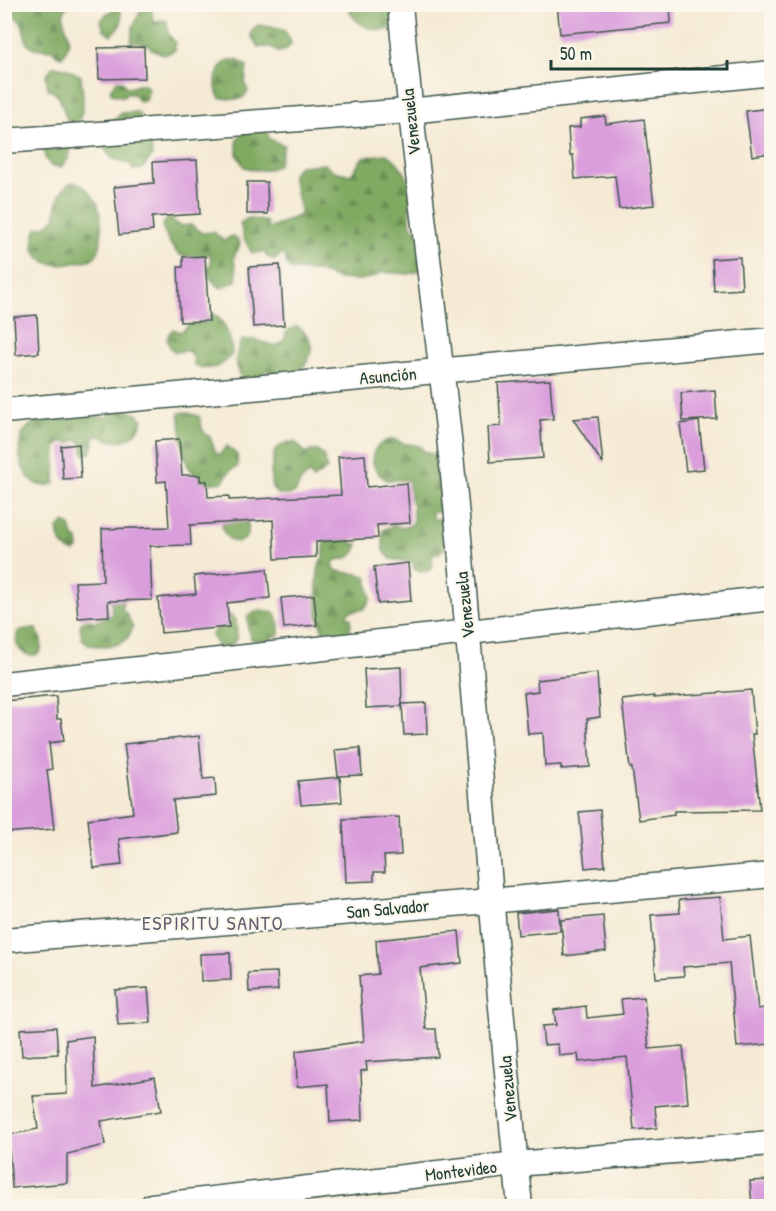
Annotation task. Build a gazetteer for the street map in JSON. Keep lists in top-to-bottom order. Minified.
{"streets":{"street":["Venezuela","Asunción","San Salvador","Montevideo"]},"crossings":[["Venezuela","Asunción"],["Venezuela","San Salvador"],["Venezuela","Montevideo"]],"districts":["ESPIRITU SANTO"],"scale_bar":"50 m"}
